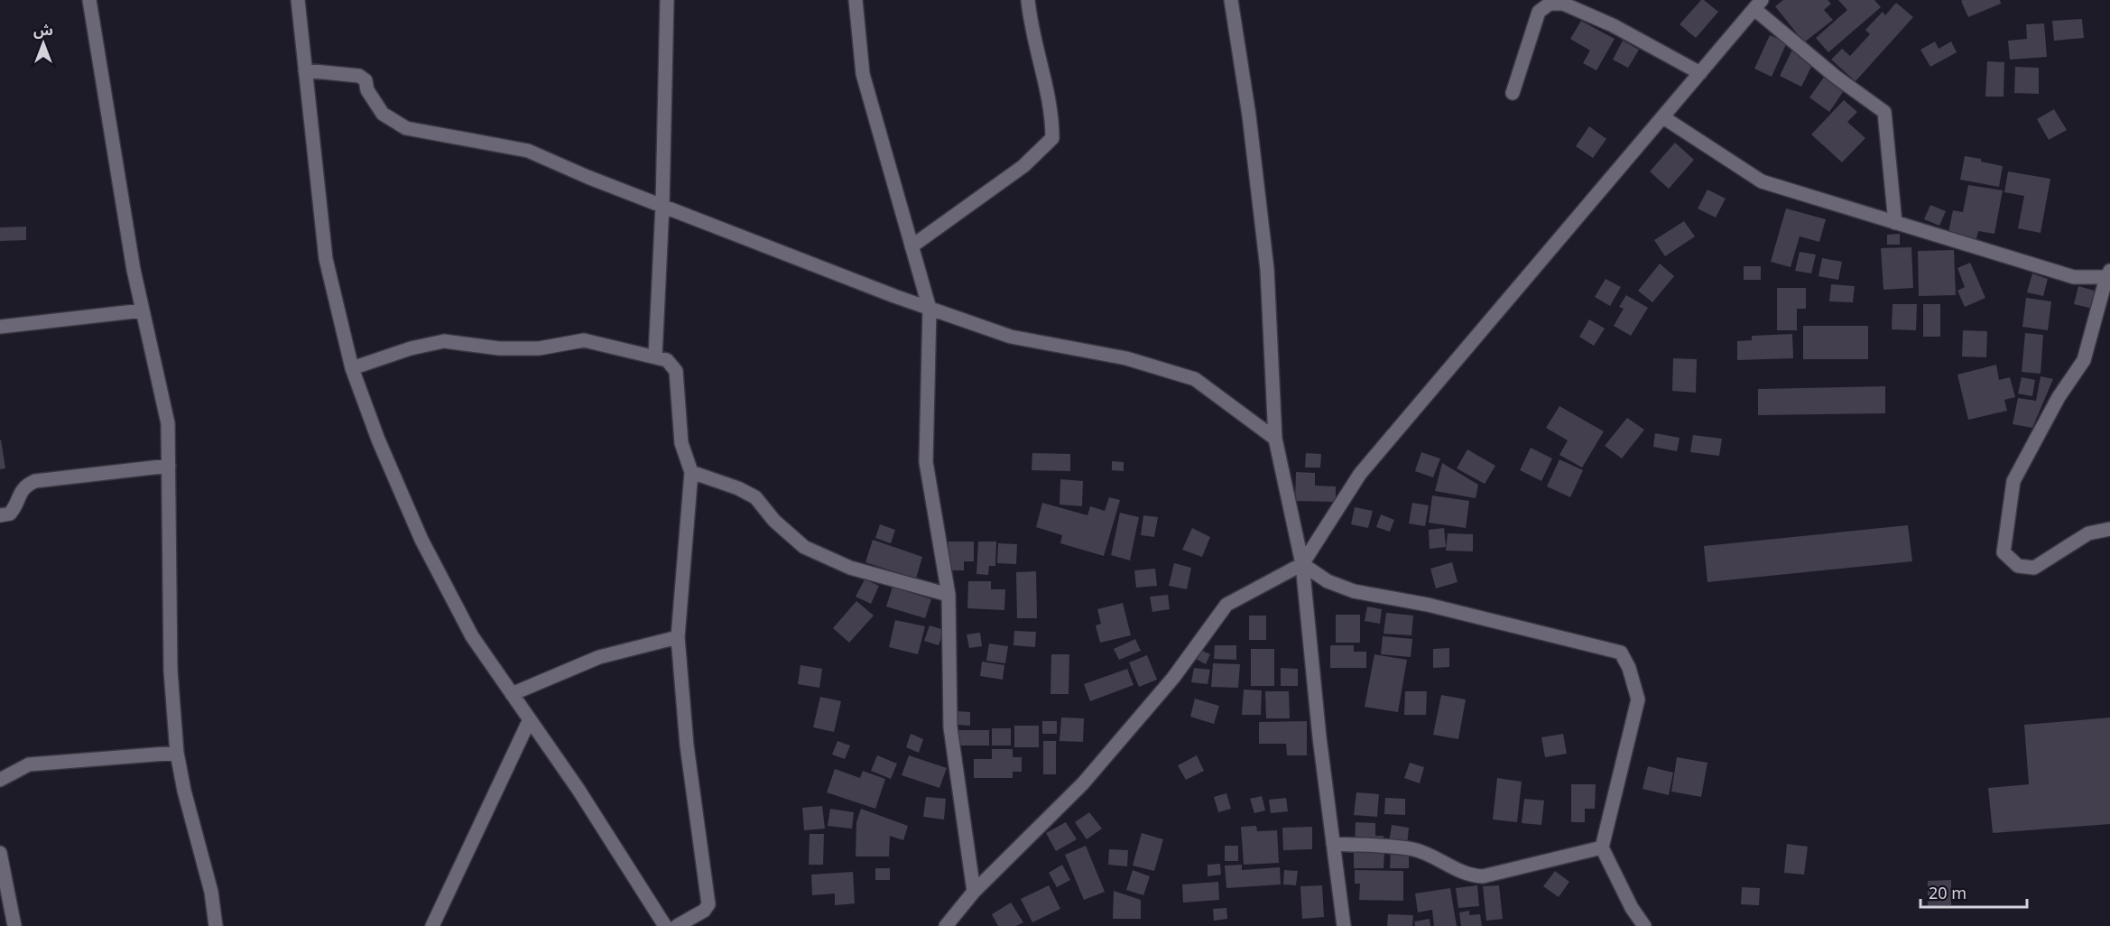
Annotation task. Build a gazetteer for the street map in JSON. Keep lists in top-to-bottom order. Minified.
{"scale_bar":"20 m","north":"top"}
